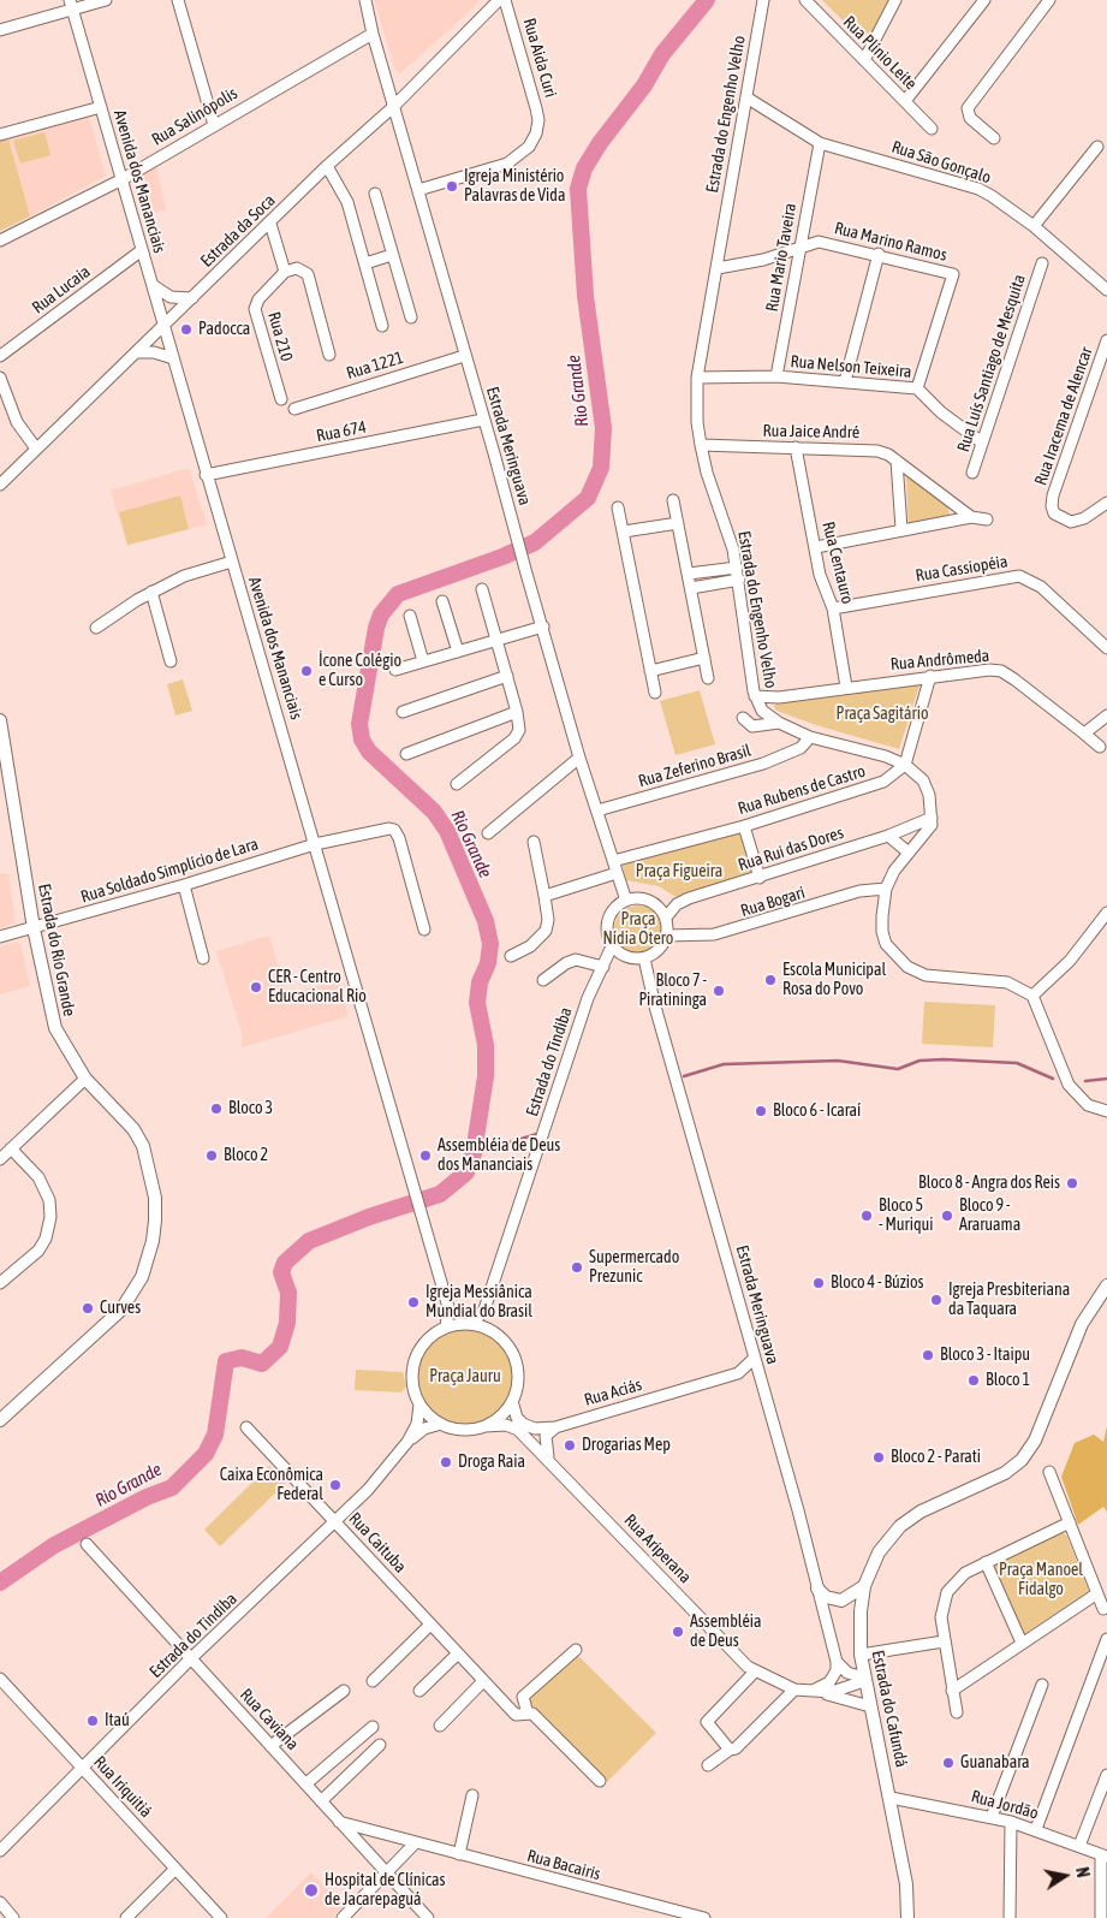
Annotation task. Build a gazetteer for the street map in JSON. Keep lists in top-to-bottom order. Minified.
{"streets":{"main road":["Estrada do Rio Grande","Estrada do Cafundá"],"street":["Rua Plínio Leite","Rua Aida Curi","Estrada do Engenho Velho","Rua Salinópolis","Rua São Gonçalo","Avenida dos Mananciais","Estrada da Soca","Rua Marino Ramos","Rua Mario Taveira","Rua Lucaia","Rua 210","Rua Luís Santiago de Mesquita","Rua 1221","Rua Nelson Teixeira","Rua Iracema de Alencar","Rua 674","Rua Jaice André","Estrada Meringuava","Rua Centauro","Rua Cassiopéia","Rua Andrômeda","Rua Zeferino Brasil","Rua Rubens de Castro","Rua Rui das Dores","Rua Soldado Simplício de Lara","Rua Bogari","Estrada do Tindiba","Rua Aciás","Rua Caituba","Rua Ariperana","Rua Caviana","Rua Iriquitiá","Rua Jordão","Rua Bacairis"]},"crossings":[["Rua Aida Curi","Estrada Meringuava"],["Estrada do Engenho Velho","Rua São Gonçalo"],["Estrada do Engenho Velho","Rua Marino Ramos"],["Estrada do Engenho Velho","Rua Nelson Teixeira"],["Estrada do Engenho Velho","Rua Jaice André"],["Estrada do Engenho Velho","Rua Andrômeda"],["Estrada do Engenho Velho","Rua Zeferino Brasil"],["Estrada do Engenho Velho","Rua Rubens de Castro"],["Estrada do Engenho Velho","Rua Rui das Dores"],["Rua Salinópolis","Avenida dos Mananciais"],["Rua Salinópolis","Estrada Meringuava"],["Rua São Gonçalo","Rua Mario Taveira"],["Avenida dos Mananciais","Estrada da Soca"],["Avenida dos Mananciais","Rua Lucaia"],["Avenida dos Mananciais","Rua 674"],["Avenida dos Mananciais","Rua Soldado Simplício de Lara"],["Avenida dos Mananciais","Estrada do Tindiba"],["Avenida dos Mananciais","Rua Aciás"],["Avenida dos Mananciais","Rua Ariperana"],["Estrada da Soca","Estrada Meringuava"],["Rua Marino Ramos","Rua Mario Taveira"],["Rua Marino Ramos","Rua Nelson Teixeira"],["Rua Mario Taveira","Rua Nelson Teixeira"],["Rua Luís Santiago de Mesquita","Rua Nelson Teixeira"],["Rua 1221","Estrada Meringuava"],["Rua 674","Estrada Meringuava"],["Rua Jaice André","Rua Centauro"],["Estrada Meringuava","Rua Zeferino Brasil"],["Estrada Meringuava","Rua Rubens de Castro"],["Estrada Meringuava","Rua Rui das Dores"],["Estrada Meringuava","Rua Bogari"],["Estrada Meringuava","Estrada do Tindiba"],["Estrada Meringuava","Rua Aciás"],["Rua Centauro","Rua Cassiopéia"],["Rua Centauro","Rua Andrômeda"],["Rua Rui das Dores","Rua Bogari"],["Rua Rui das Dores","Estrada do Tindiba"],["Rua Soldado Simplício de Lara","Estrada do Rio Grande"],["Rua Bogari","Estrada do Tindiba"],["Estrada do Tindiba","Rua Aciás"],["Estrada do Tindiba","Rua Caituba"],["Estrada do Tindiba","Rua Ariperana"],["Estrada do Tindiba","Rua Caviana"],["Estrada do Tindiba","Rua Iriquitiá"],["Rua Aciás","Rua Ariperana"],["Rua Ariperana","Estrada do Cafundá"],["Estrada do Cafundá","Rua Jordão"],["Rua Caviana","Rua Bacairis"]],"water":["Rio Grande"],"parks":["Praça Sagitário","Praça Figueira","Praça Nídia Otero","Praça Jauru","Praça Manoel Fidalgo"],"places":["Igreja Ministério Palavras de Vida","Padocca","Ícone Colégio e Curso","Escola Municipal Rosa do Povo","CER - Centro Educacional Rio","Bloco 7 - Piratininga","Bloco 3","Bloco 6 - Icaraí","Bloco 2","Assembléia de Deus dos Mananciais","Bloco 8 - Angra dos Reis","Bloco 5 - Muriqui","Bloco 9 - Araruama","Supermercado Prezunic","Bloco 4 - Búzios","Igreja Presbiteriana da Taquara","Igreja Messiânica Mundial do Brasil","Curves","Bloco 3 - Itaipu","Bloco 1","Drogarias Mep","Bloco 2 - Parati","Droga Raia","Caixa Econômica Federal","Assembléia de Deus","Itaú","Guanabara","Hospital de Clínicas de Jacarepaguá"],"north":"right"}
